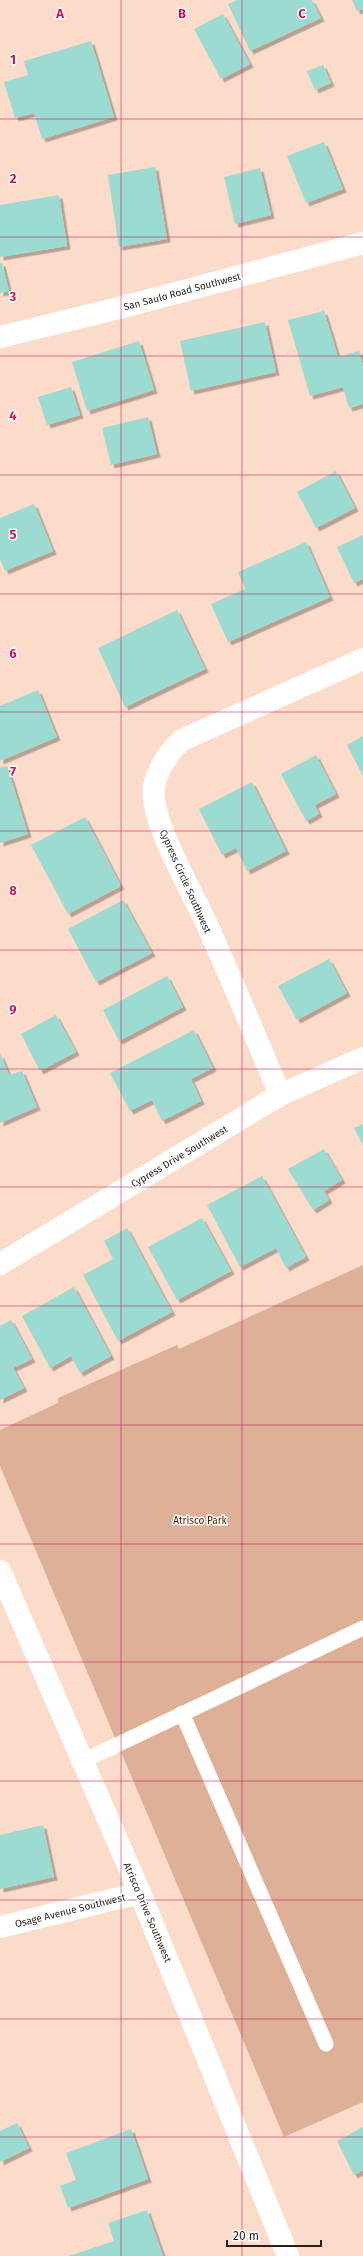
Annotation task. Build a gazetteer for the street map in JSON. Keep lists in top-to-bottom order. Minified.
{"streets":{"street":["San Saulo Road Southwest","Cypress Circle Southwest","Cypress Drive Southwest","Osage Avenue Southwest","Atrisco Drive Southwest"]},"crossings":[["Cypress Circle Southwest","Cypress Drive Southwest"],["Osage Avenue Southwest","Atrisco Drive Southwest"]],"parks":["Atrisco Park"],"scale_bar":"20 m","grid":{"columns":["A","B","C"],"rows":["1","2","3","4","5","6","7","8","9"]}}
